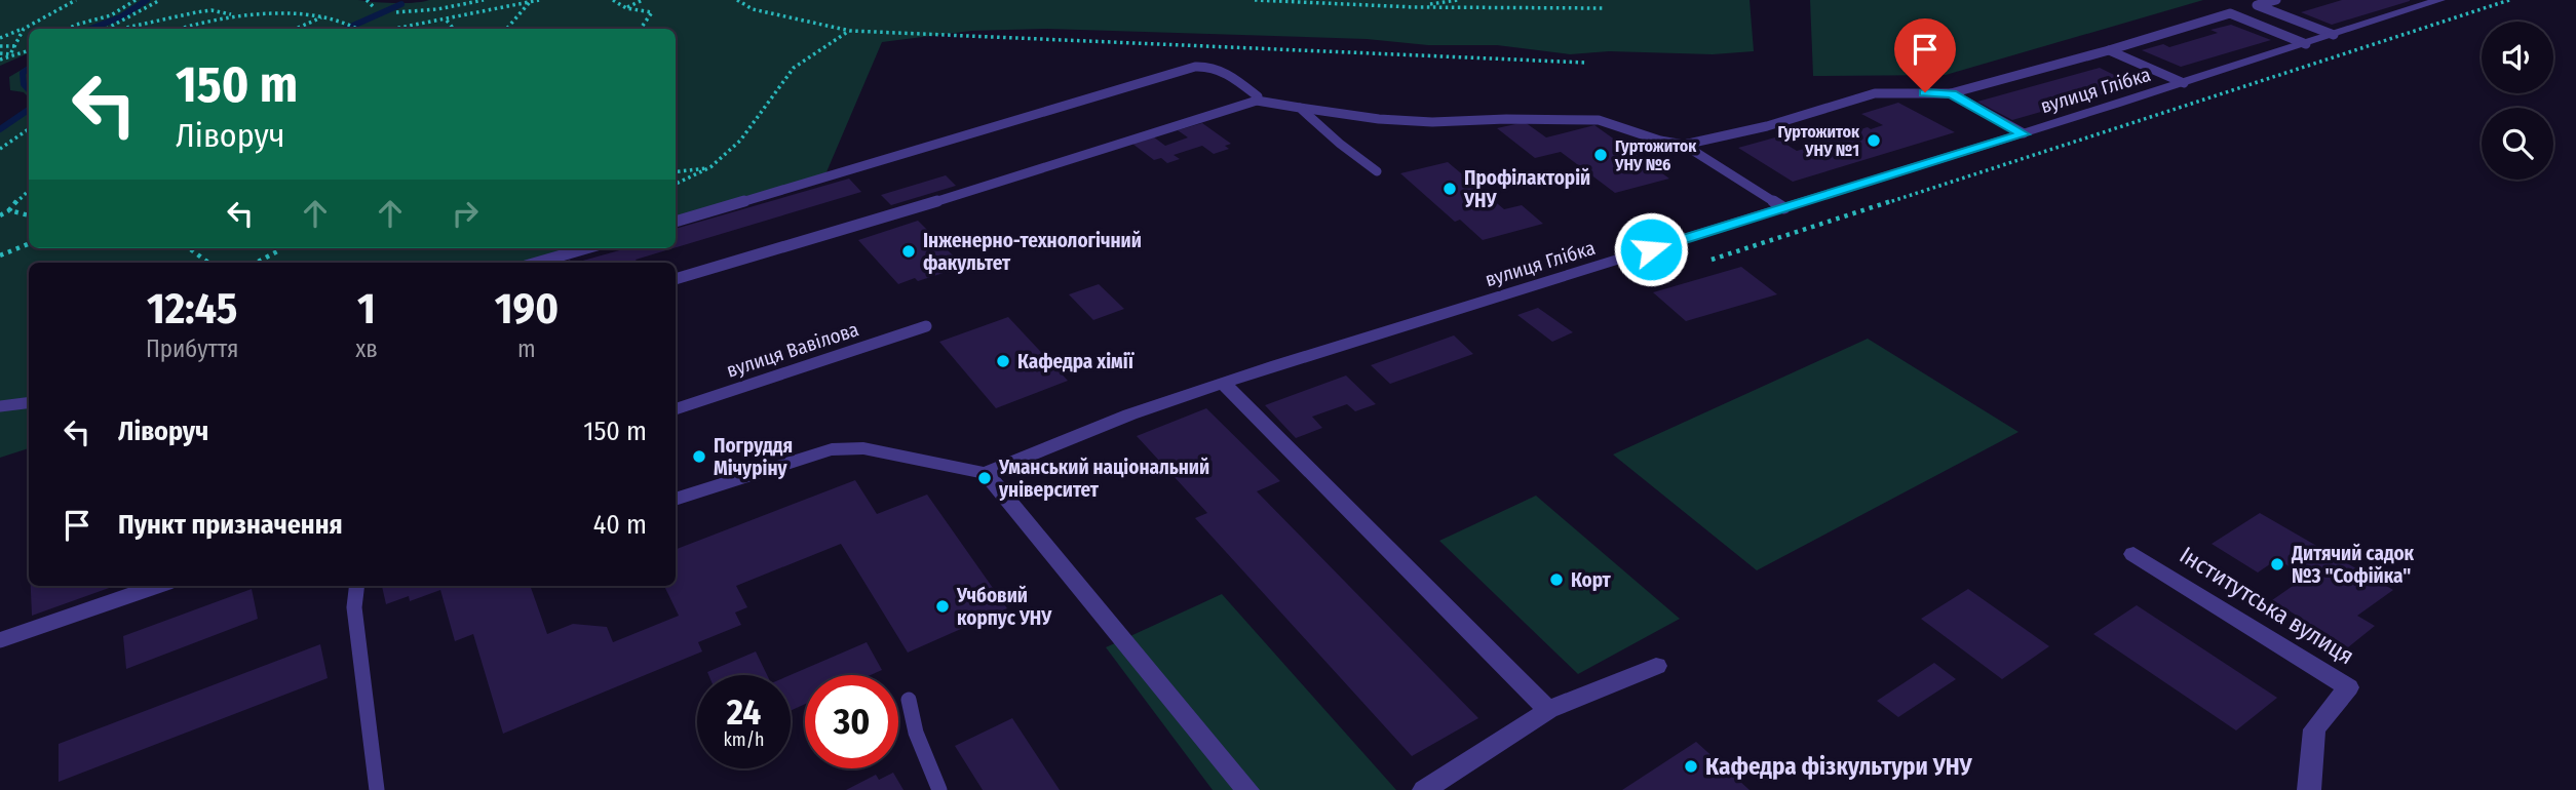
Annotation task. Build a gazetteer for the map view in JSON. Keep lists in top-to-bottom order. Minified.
{"streets":{"street":["вулиця Глібка","Інститутська вулиця"],"lane":["вулиця Вавілова"]},"places":["Гуртожиток УНУ №1","Гуртожиток УНУ №6","Профілакторій УНУ","Інженерно-технологічний факультет","Кафедра хімії","Погруддя Мічуріну","Уманський національний університет","Дитячий садок №3 \"Софійка\"","Корт","Учбовий корпус УНУ","Кафедра фізкультури УНУ"],"page":{"turn":["150 m","Ліворуч"],"eta":["12:45","Прибуття","1","хв","190","m"],"list":[{"name":"Ліворуч","value":"150 m"},{"name":"Пункт призначення","value":"40 m"}],"speed":"24 km/h","limit":"30"}}
